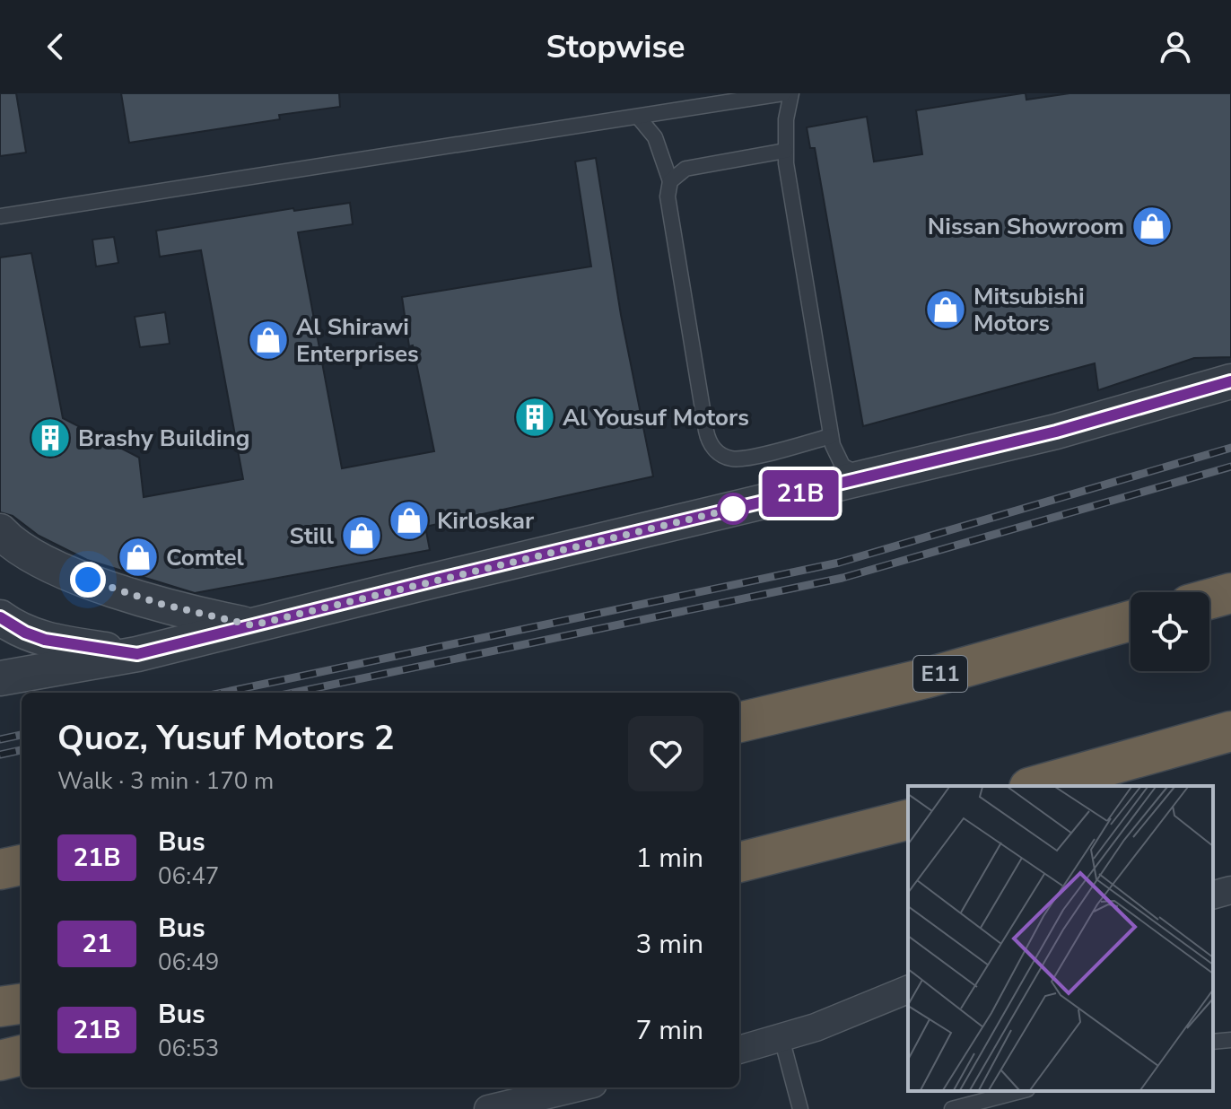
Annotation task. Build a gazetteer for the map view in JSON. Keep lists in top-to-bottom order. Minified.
{"streets":{"highway":["E11"]},"places":{"shop":["Nissan Showroom","Mitsubishi Motors","Al Shirawi Enterprises","Kirloskar","Still","Comtel"],"building":["Al Yousuf Motors","Brashy Building"]},"lines":["bus line 21B"],"page":{"header":"Stopwise","on_map":"21B","heading":["Quoz, Yusuf Motors 2","Walk · 3 min · 170 m"],"list":[{"mark":"21B","name":"Bus","note":"06:47","value":"1 min"},{"mark":"21","name":"Bus","note":"06:49","value":"3 min"},{"mark":"21B","name":"Bus","note":"06:53","value":"7 min"}]}}
